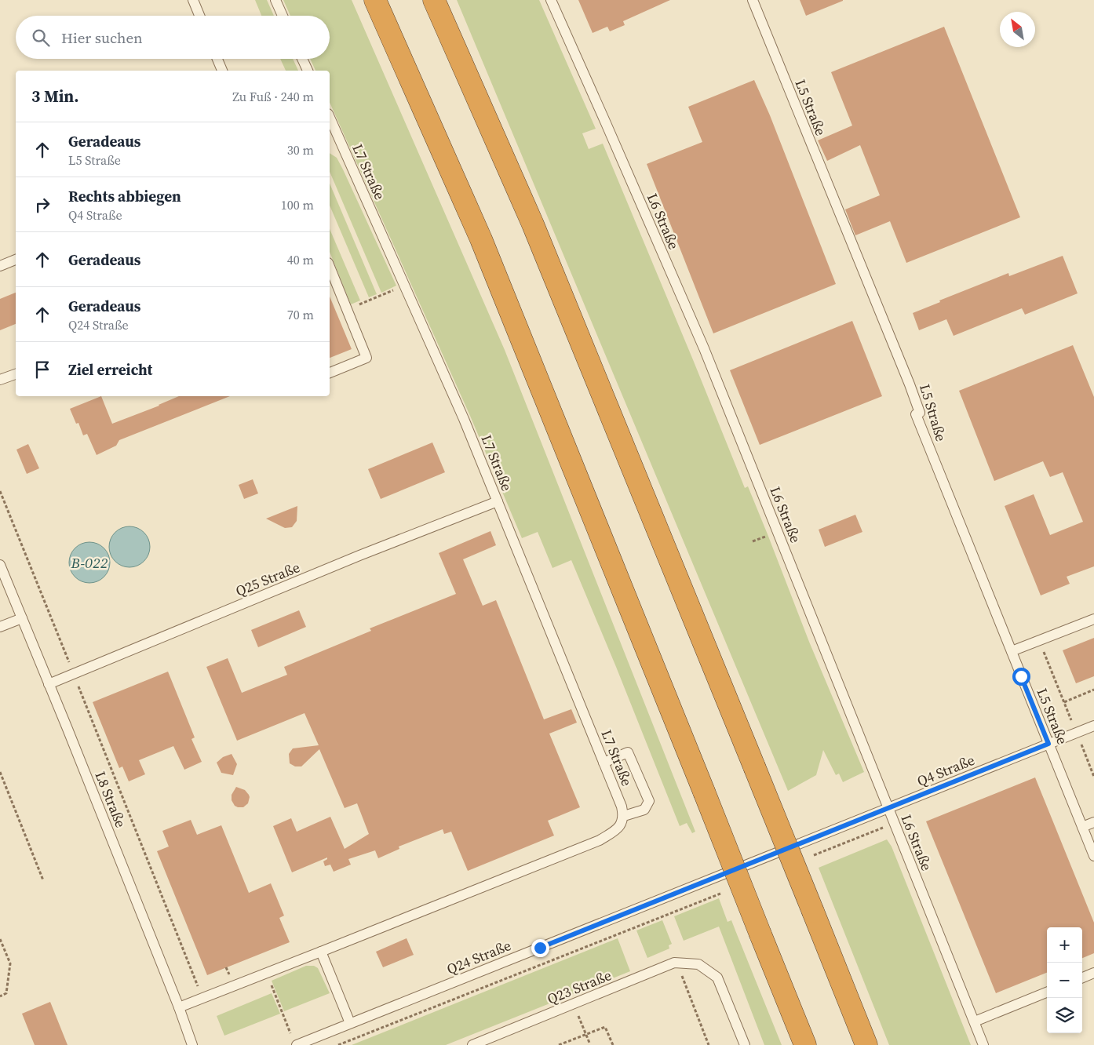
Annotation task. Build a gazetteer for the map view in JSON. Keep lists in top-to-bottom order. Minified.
{"streets":{"lane":["L5 Straße","L7 Straße","L6 Straße","Q25 Straße","Q4 Straße","L8 Straße","Q24 Straße","Q23 Straße"]},"crossings":[["L5 Straße","Q4 Straße"],["L7 Straße","Q25 Straße"],["L6 Straße","Q4 Straße"],["Q25 Straße","L8 Straße"],["Q4 Straße","Q24 Straße"]],"water":["B-022"],"north":"top left","page":{"search":"Hier suchen","heading":["3 Min.","Zu Fuß · 240 m"],"list":[["Geradeaus","L5 Straße","30 m"],["Rechts abbiegen","Q4 Straße","100 m"],["Geradeaus","40 m"],["Geradeaus","Q24 Straße","70 m"],"Ziel erreicht"],"map_buttons":["+","−"]}}
